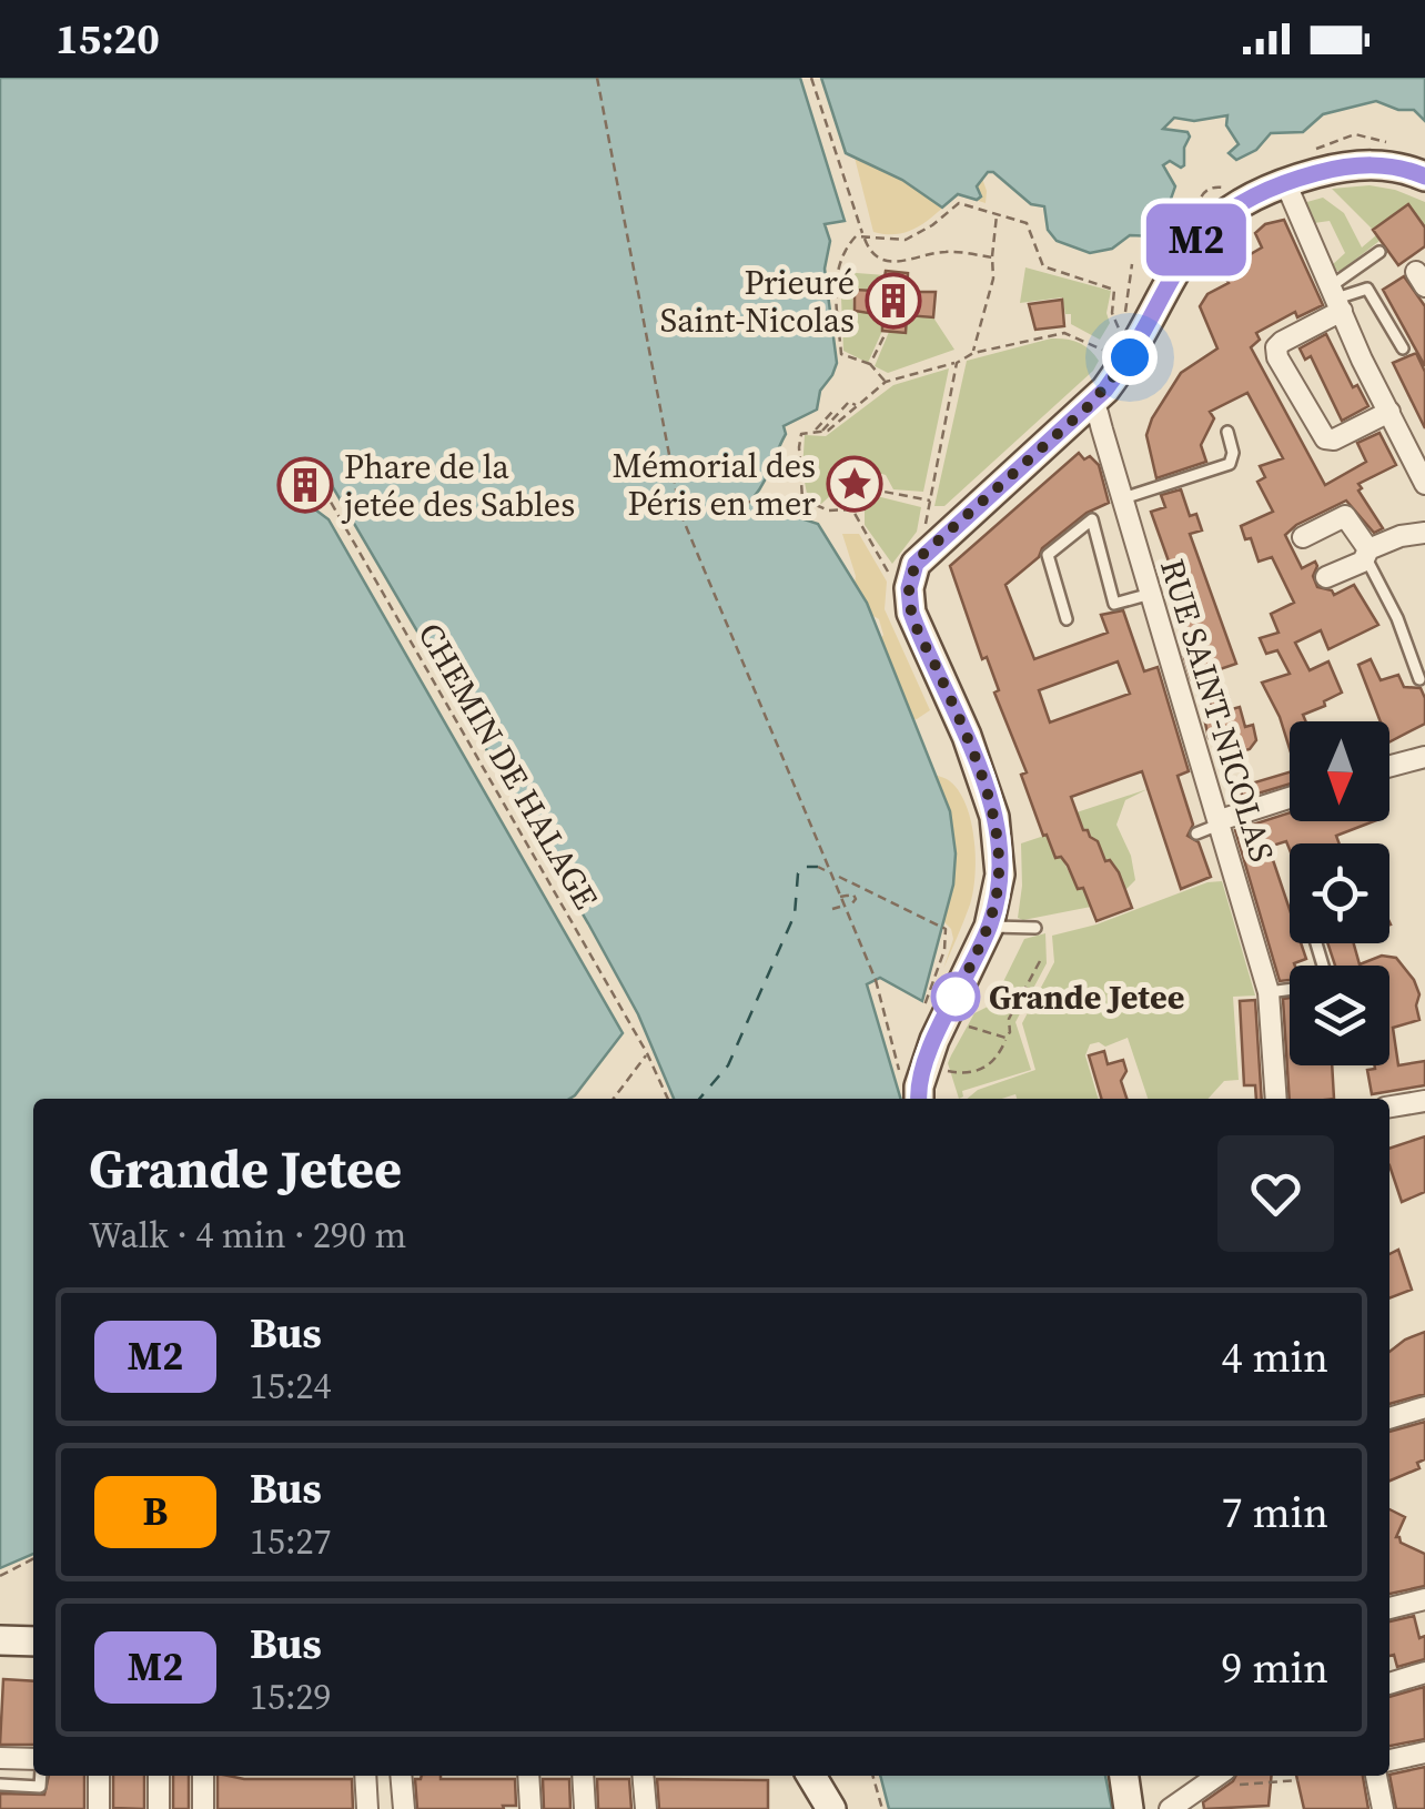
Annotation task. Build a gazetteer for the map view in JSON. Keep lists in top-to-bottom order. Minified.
{"streets":{"street":["RUE SAINT-NICOLAS"],"path":["CHEMIN DE HALAGE"]},"places":{"building":["Prieuré Saint-Nicolas","Phare de la jetée des Sables"],"place":["Mémorial des Péris en mer"],"other":["Grande Jetee"]},"lines":["bus line M2"],"north":"bottom","page":{"status":"15:20","on_map":"M2","heading":["Grande Jetee","Walk · 4 min · 290 m"],"list":[{"mark":"M2","name":"Bus","note":"15:24","value":"4 min"},{"mark":"B","name":"Bus","note":"15:27","value":"7 min"},{"mark":"M2","name":"Bus","note":"15:29","value":"9 min"}]}}
